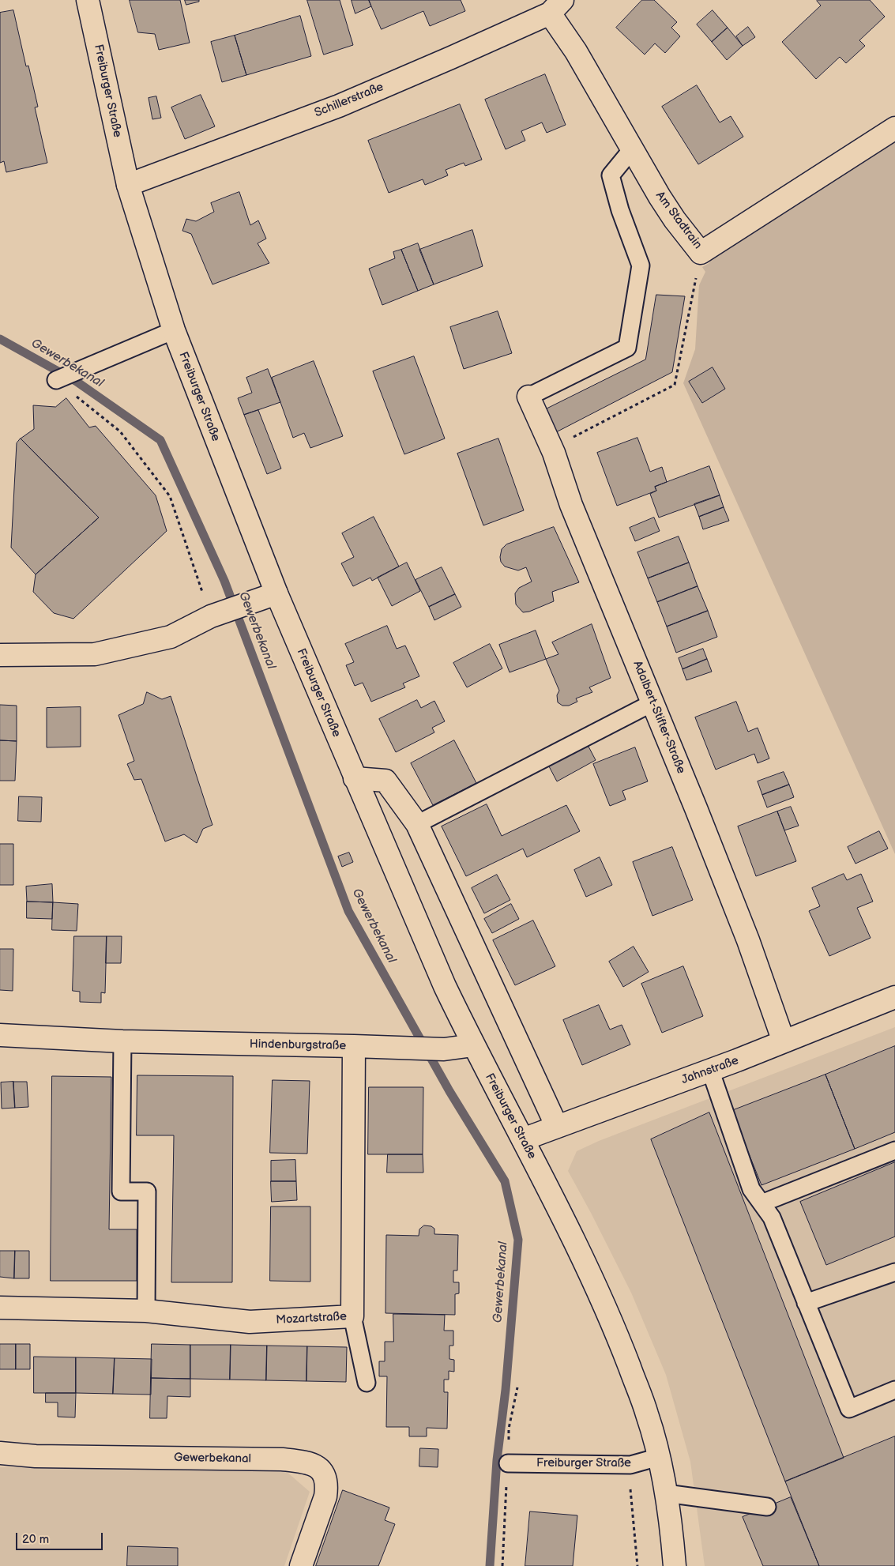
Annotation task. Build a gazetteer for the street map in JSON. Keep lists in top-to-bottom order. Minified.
{"streets":{"street":["Freiburger Straße","Schillerstraße","Am Stadtrain","Adalbert-Stifter-Straße","Hindenburgstraße","Jahnstraße","Mozartstraße","Gewerbekanal"]},"crossings":[["Freiburger Straße","Schillerstraße"],["Freiburger Straße","Hindenburgstraße"],["Freiburger Straße","Jahnstraße"],["Schillerstraße","Am Stadtrain"],["Adalbert-Stifter-Straße","Jahnstraße"],["Hindenburgstraße","Mozartstraße"]],"water":["Gewerbekanal"],"scale_bar":"20 m"}
